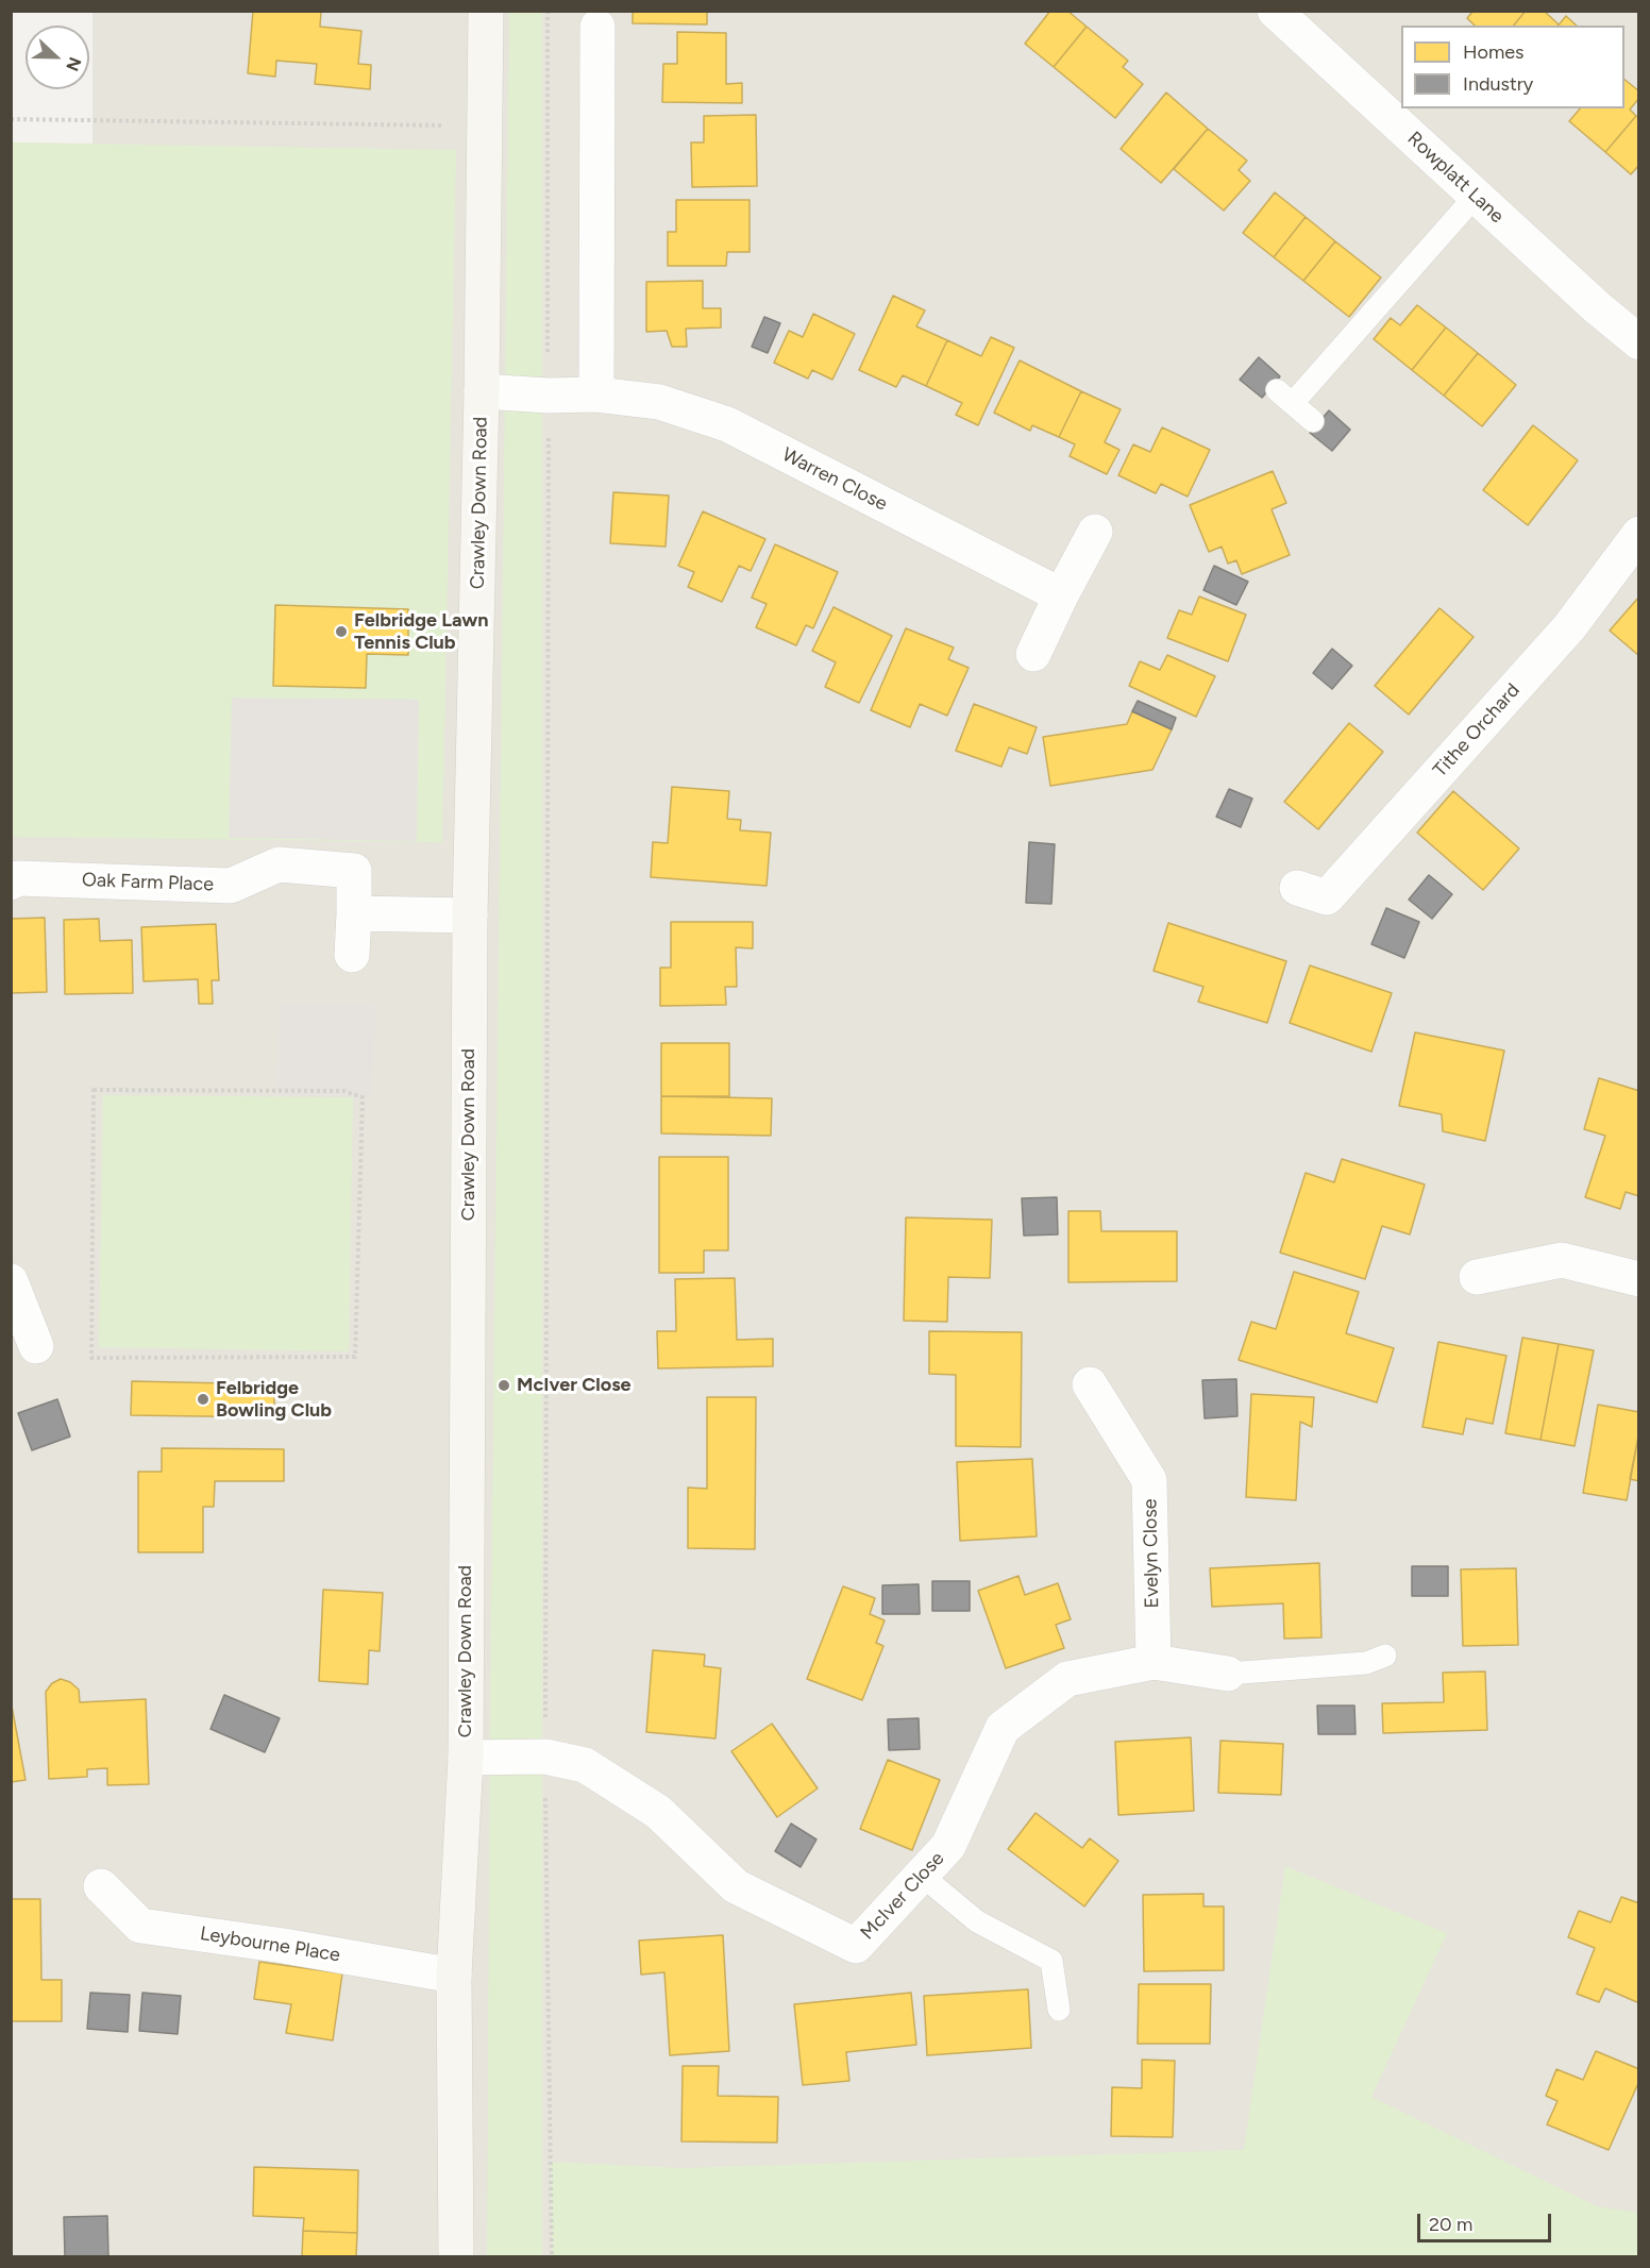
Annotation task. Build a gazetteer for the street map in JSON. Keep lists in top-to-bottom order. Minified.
{"streets":{"street":["Rowplatt Lane","Warren Close","Crawley Down Road","Tithe Orchard","Oak Farm Place","Evelyn Close","McIver Close","Leybourne Place"]},"crossings":[["Warren Close","Crawley Down Road"],["Crawley Down Road","McIver Close"],["Crawley Down Road","Leybourne Place"],["Evelyn Close","McIver Close"]],"places":["Felbridge Lawn Tennis Club","McIver Close","Felbridge Bowling Club"],"legend":["Homes","Industry"],"scale_bar":"20 m","north":"right"}
